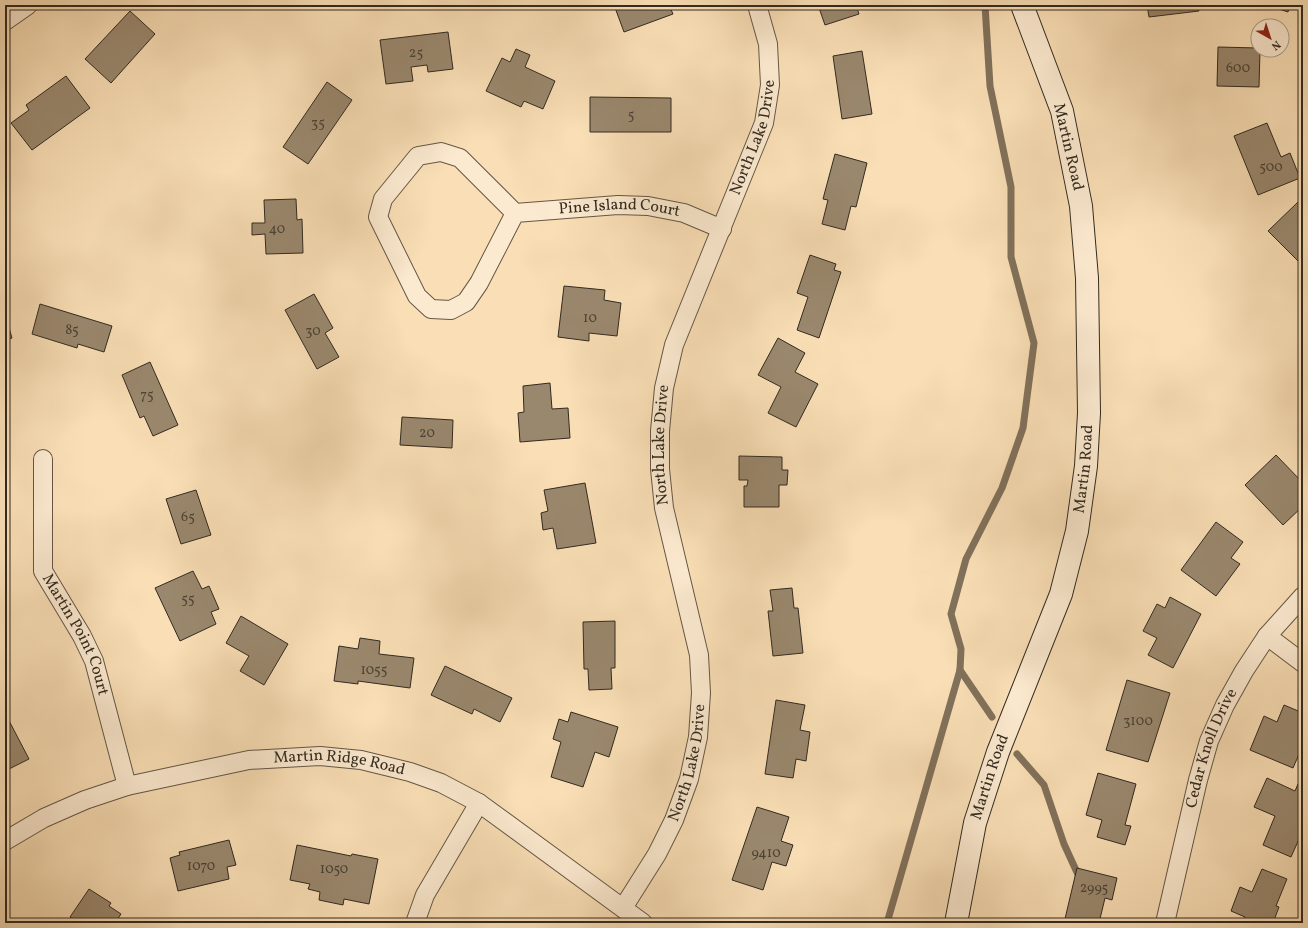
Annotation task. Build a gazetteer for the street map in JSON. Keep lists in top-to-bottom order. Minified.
{"streets":{"street":["North Lake Drive","Martin Road","Pine Island Court","Martin Point Court","Cedar Knoll Drive","Martin Ridge Road"]},"crossings":[["North Lake Drive","Pine Island Court"],["North Lake Drive","Martin Ridge Road"],["Martin Point Court","Martin Ridge Road"]],"house_numbers":["25","600","5","35","500","40","10","85","30","75","20","65","55","1055","3100","9410","1070","1050","2995"],"north":"bottom right"}
